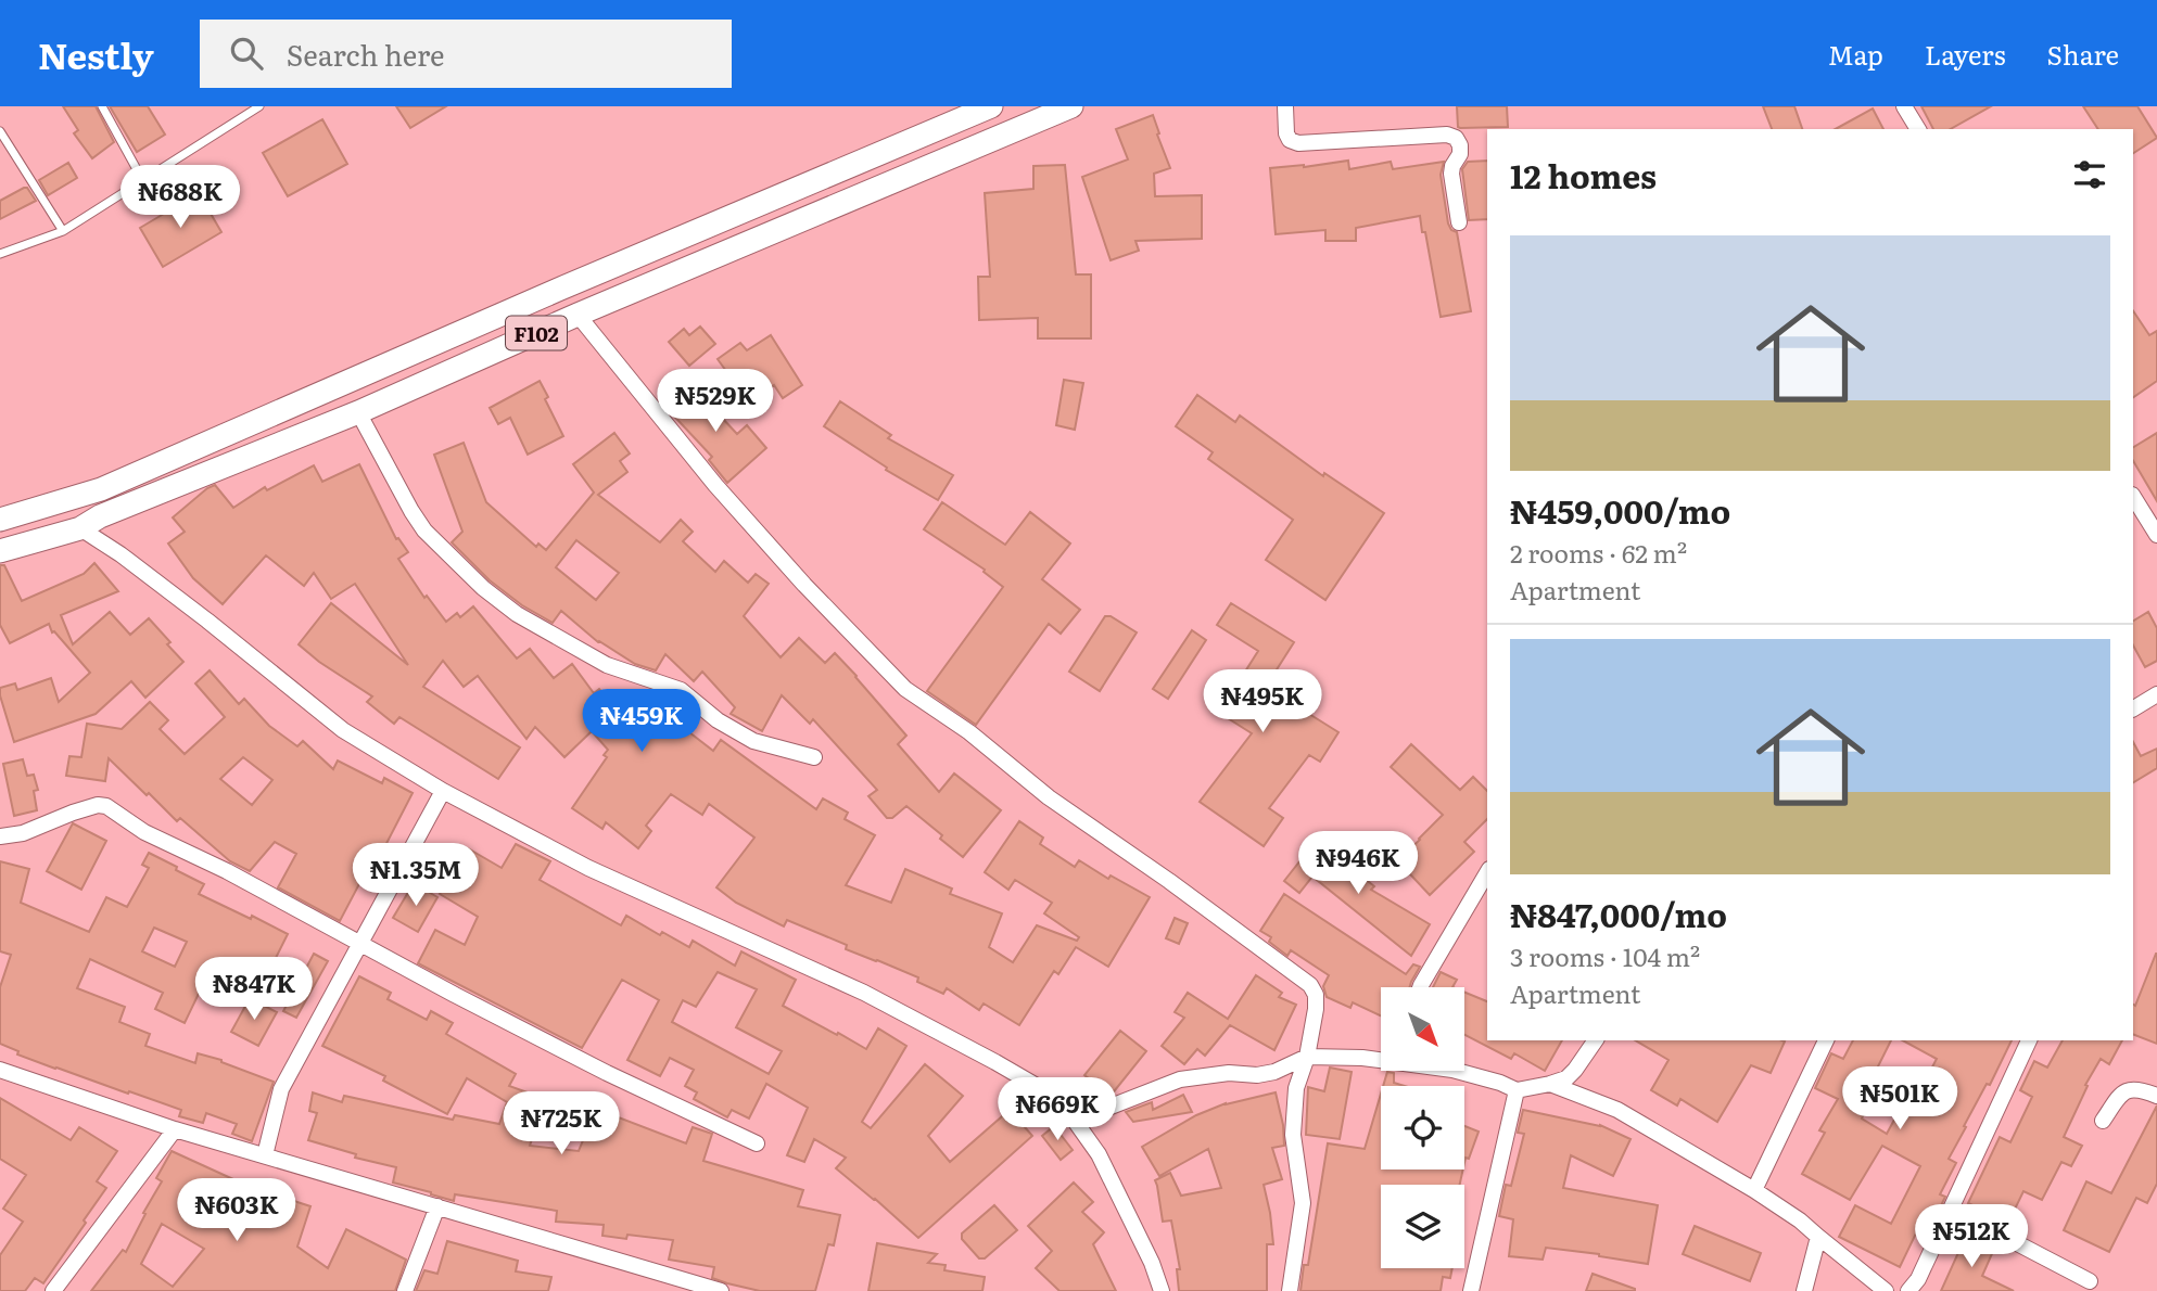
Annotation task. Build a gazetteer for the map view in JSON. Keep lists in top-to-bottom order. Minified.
{"streets":{"main road":["F102"]},"north":"bottom right","page":{"header":"Nestly","search":"Search here","nav":["Map","Layers","Share"],"heading":"12 homes","price":["₦688K","₦529K","₦495K","₦459K","₦946K","₦1.35M","₦847K","₦501K","₦669K","₦725K","₦603K","₦512K"],"list":[{"name":"₦459,000/mo","note":"2 rooms · 62 m² · Apartment"},{"name":"₦847,000/mo","note":"3 rooms · 104 m² · Apartment"}]}}
